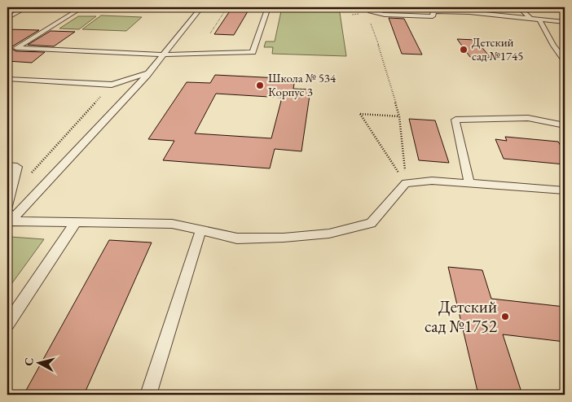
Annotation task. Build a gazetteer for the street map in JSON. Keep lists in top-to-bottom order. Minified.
{"places":["Детский сад №1745","Школа № 534 Корпус 3","Детский сад №1752"],"north":"left"}
